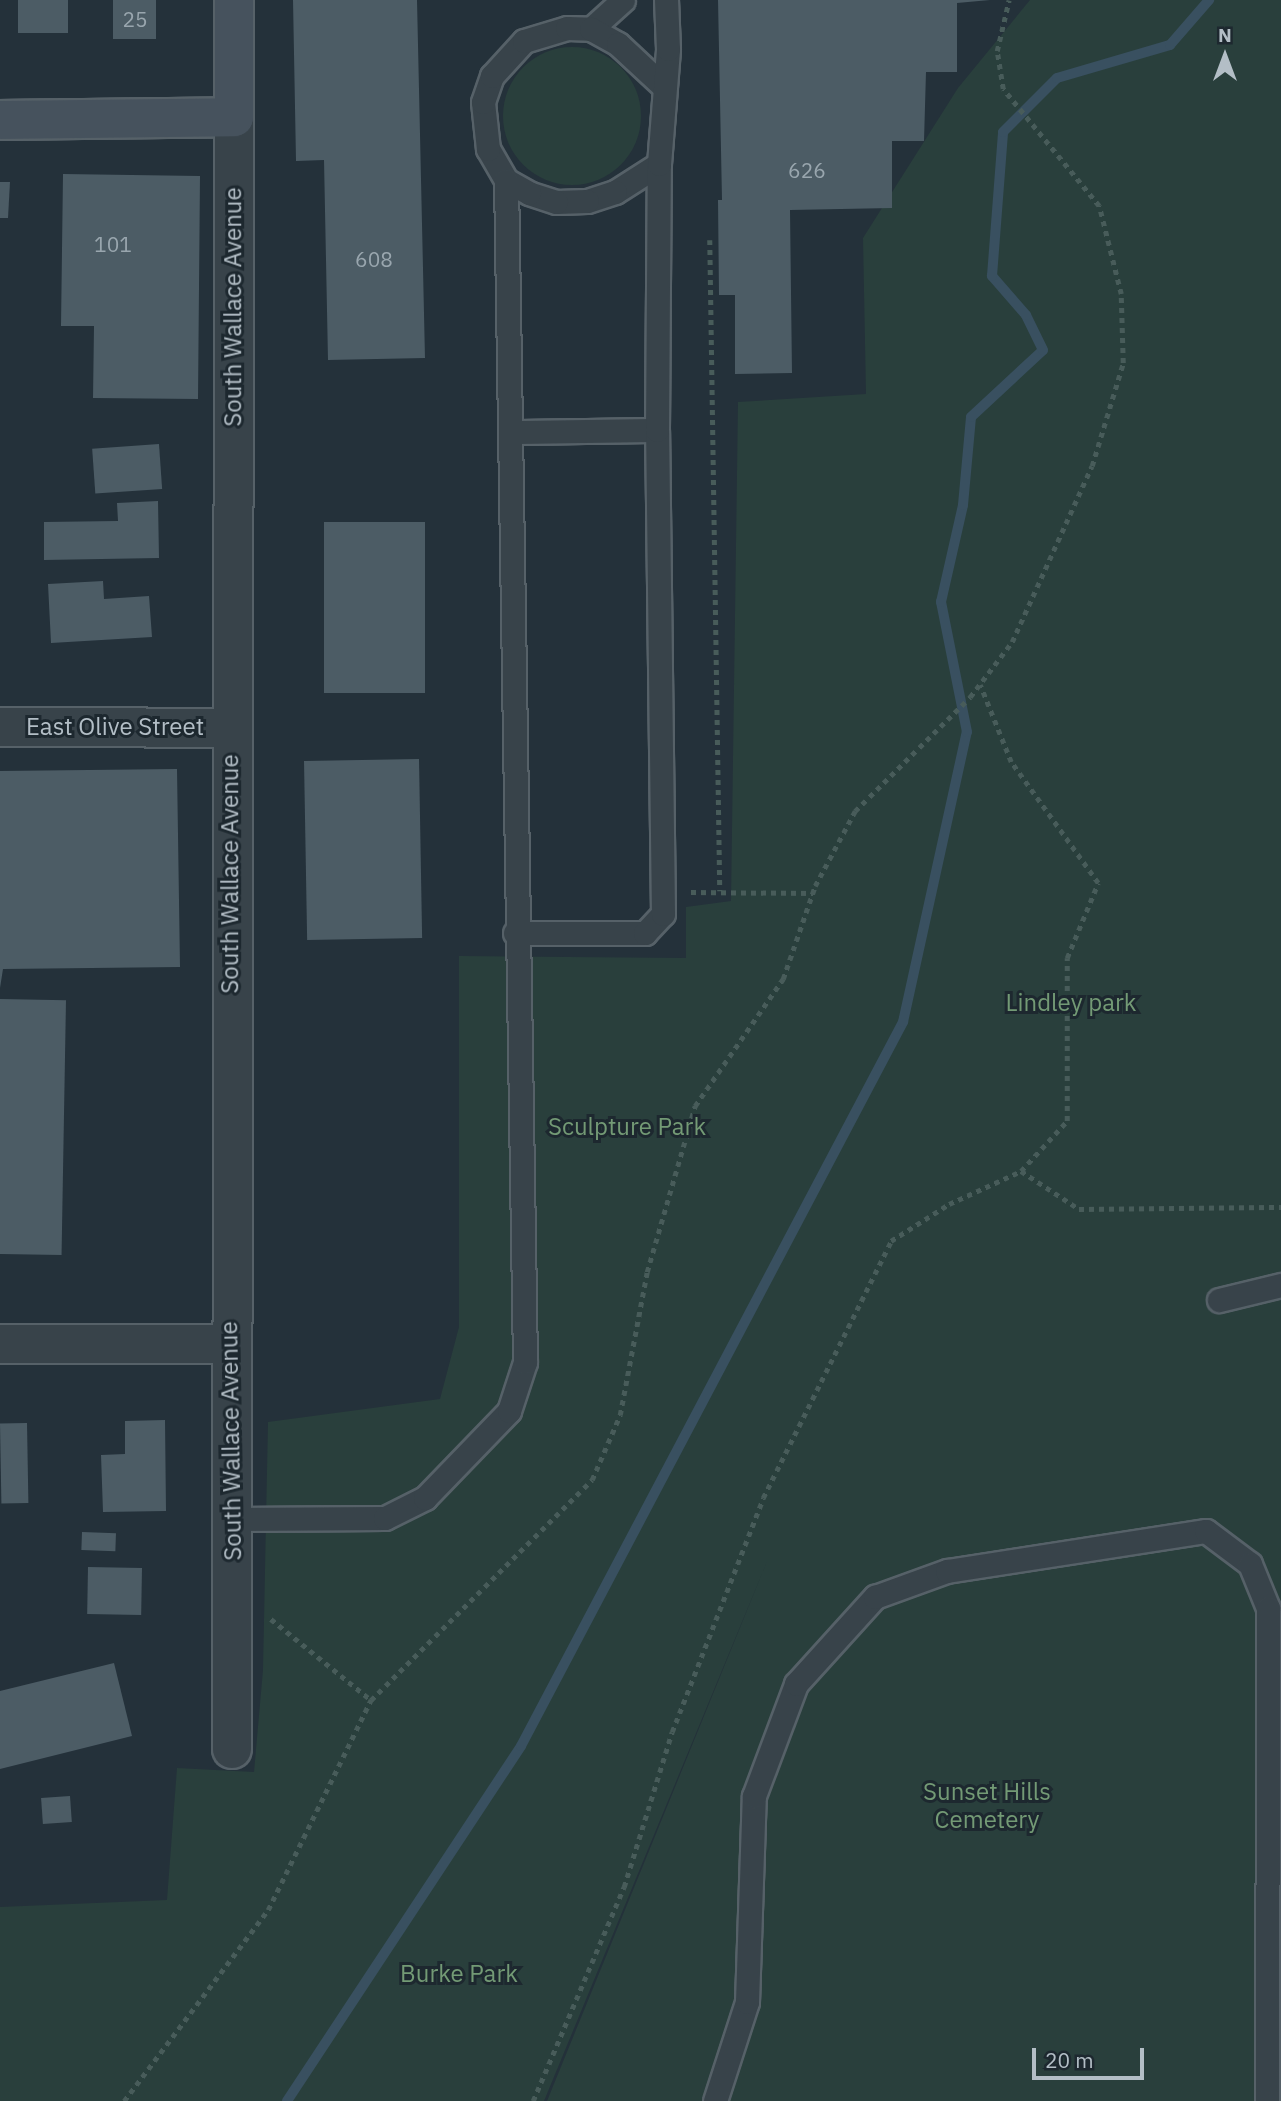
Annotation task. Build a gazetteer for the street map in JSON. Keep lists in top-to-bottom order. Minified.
{"streets":{"street":["South Wallace Avenue","East Olive Street"]},"crossings":[["South Wallace Avenue","East Olive Street"]],"parks":["Lindley park","Sculpture Park","Sunset Hills Cemetery","Burke Park"],"house_numbers":["25","626","101","608"],"scale_bar":"20 m","north":"top"}
